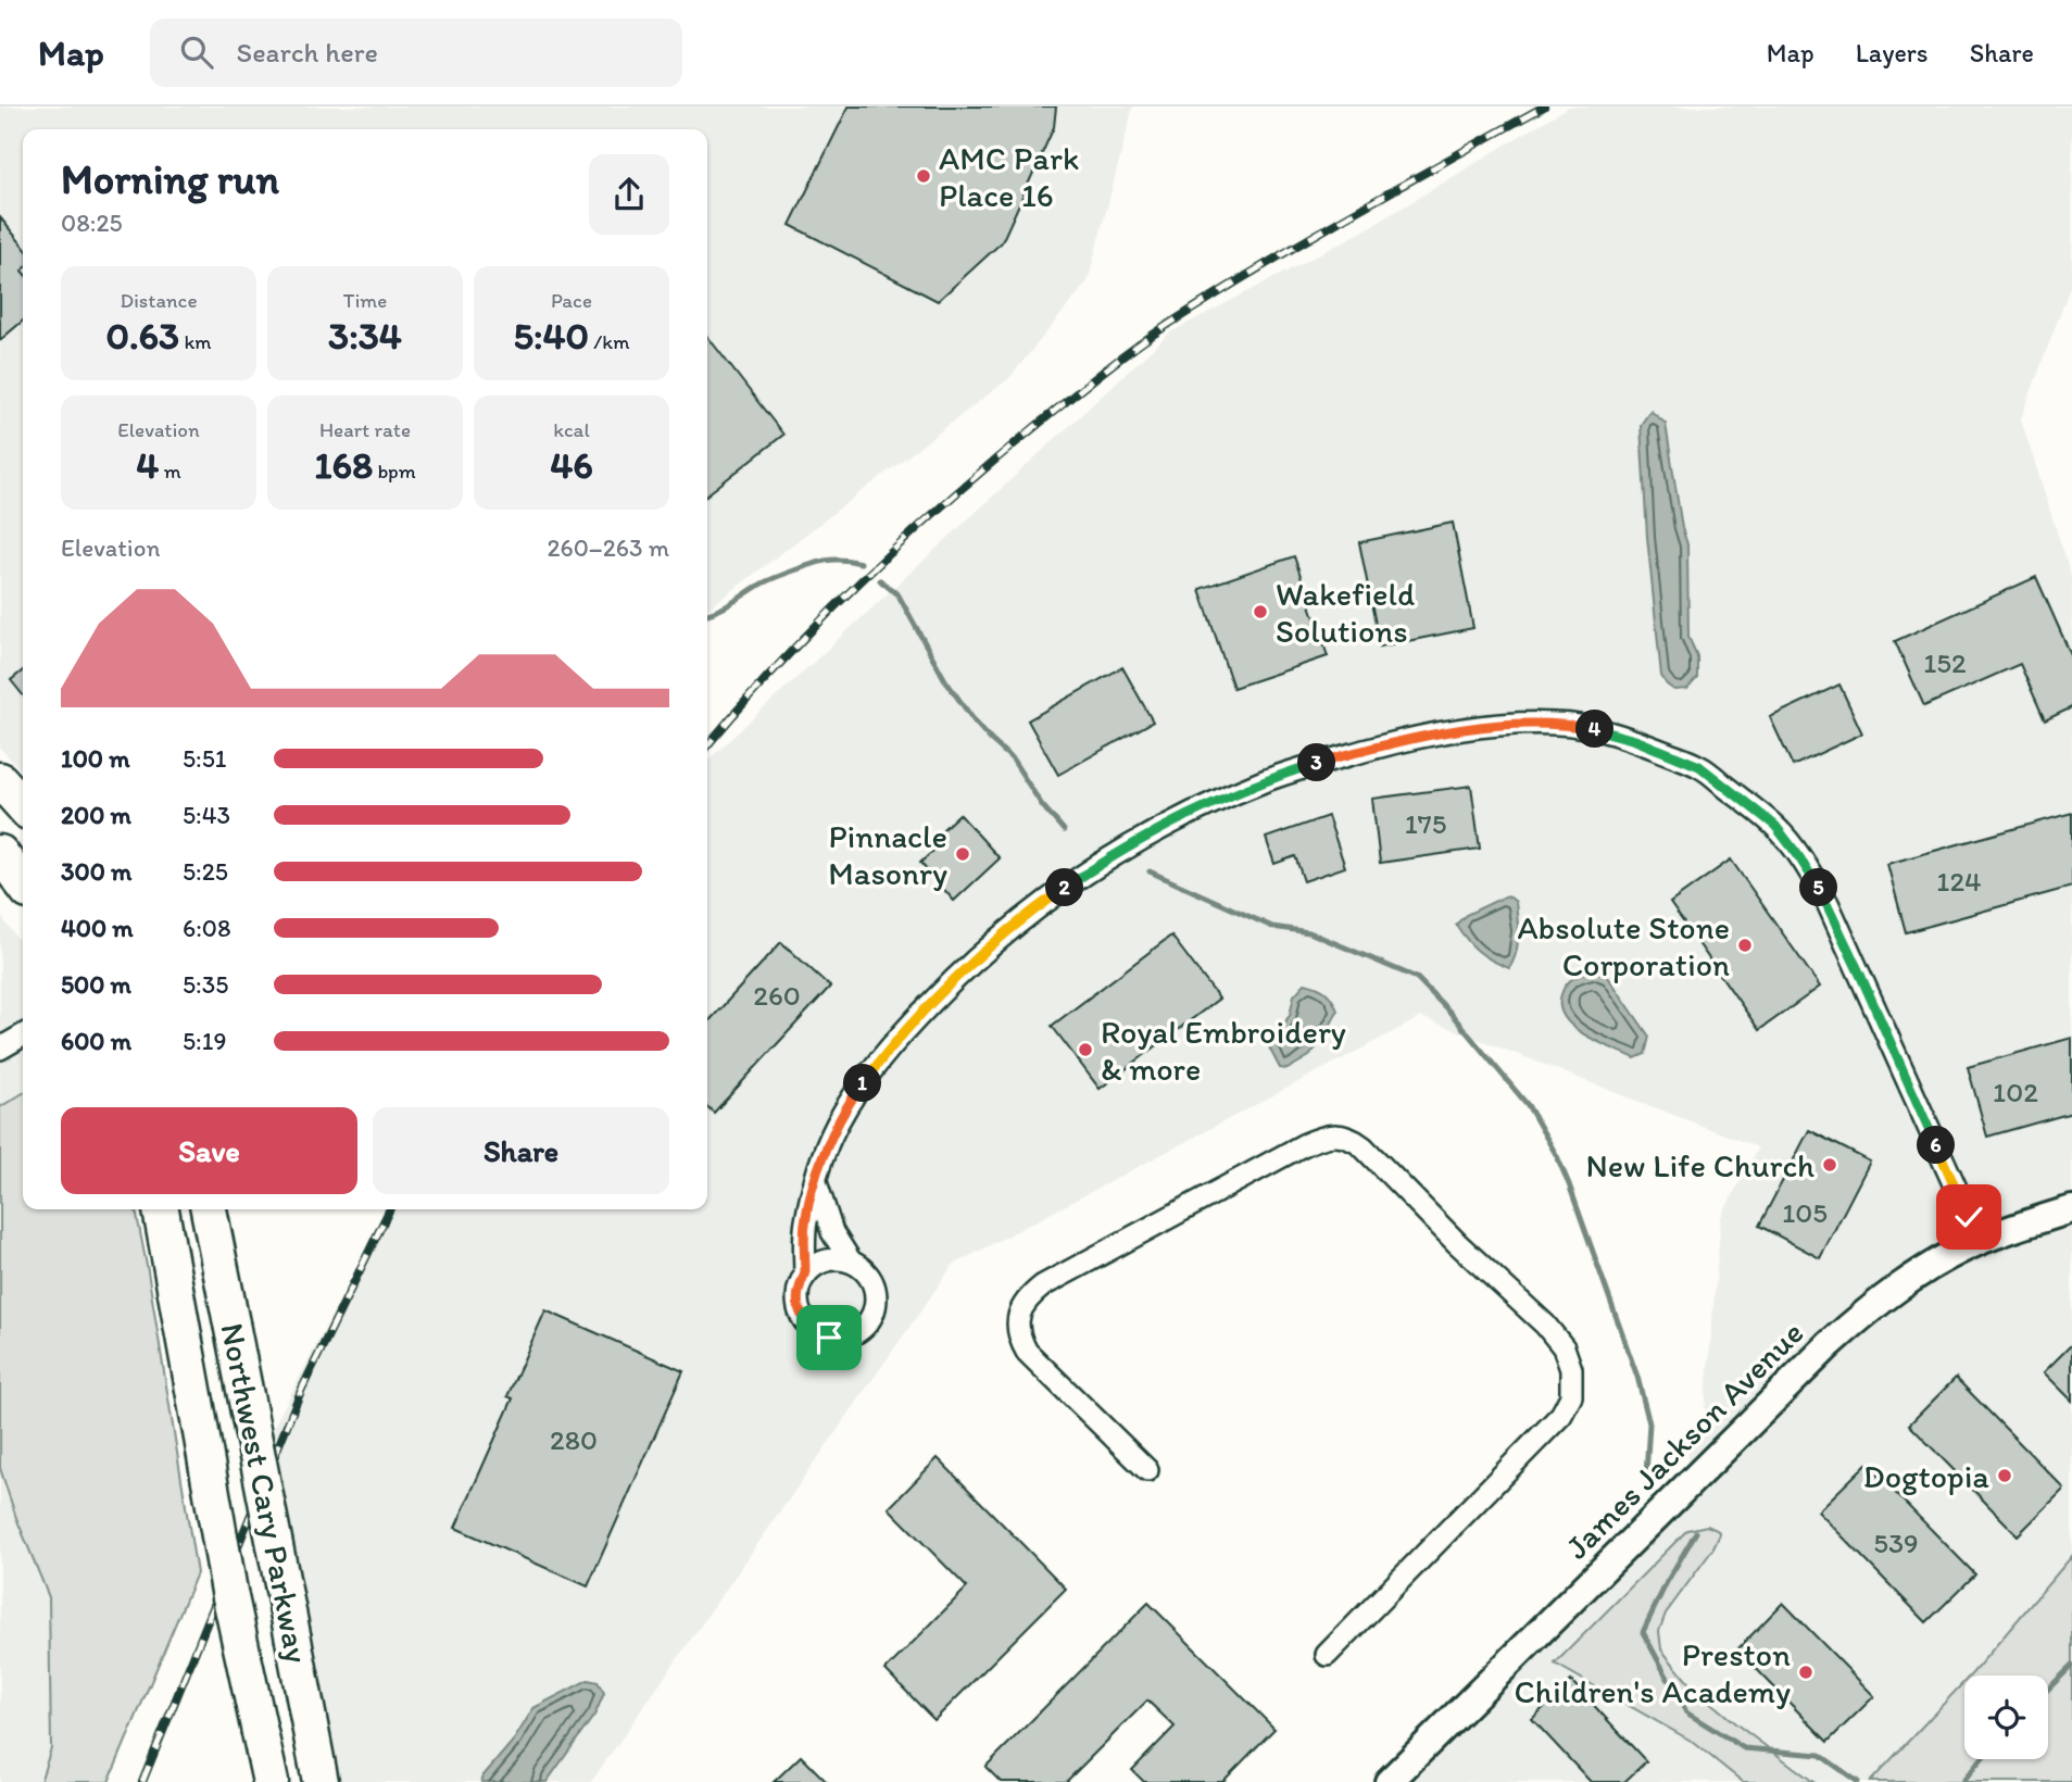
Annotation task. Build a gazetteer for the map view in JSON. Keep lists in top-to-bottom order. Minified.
{"streets":{"main road":["Northwest Cary Parkway"],"street":["James Jackson Avenue"]},"places":["AMC Park Place 16","Wakefield Solutions","Pinnacle Masonry","Absolute Stone Corporation","Royal Embroidery & more","New Life Church","Dogtopia","Preston Children's Academy"],"house_numbers":["152","175","124","260","102","105","280","539"],"page":{"header":"Map","search":"Search here","nav":["Map","Layers","Share"],"heading":["Morning run","08:25"],"stats":[["Distance","0.63 km"],["Time","3:34"],["Pace","5:40 /km"],["Elevation","4 m"],["Heart rate","168 bpm"],["kcal","46"]],"chart":["Elevation","260–263 m"],"pins":["4","3","2","5","1","6"],"list":[{"name":"100 m","note":"5:51"},{"name":"200 m","note":"5:43"},{"name":"300 m","note":"5:25"},{"name":"400 m","note":"6:08"},{"name":"500 m","note":"5:35"},{"name":"600 m","note":"5:19"}],"buttons":["Save","Share"]}}
